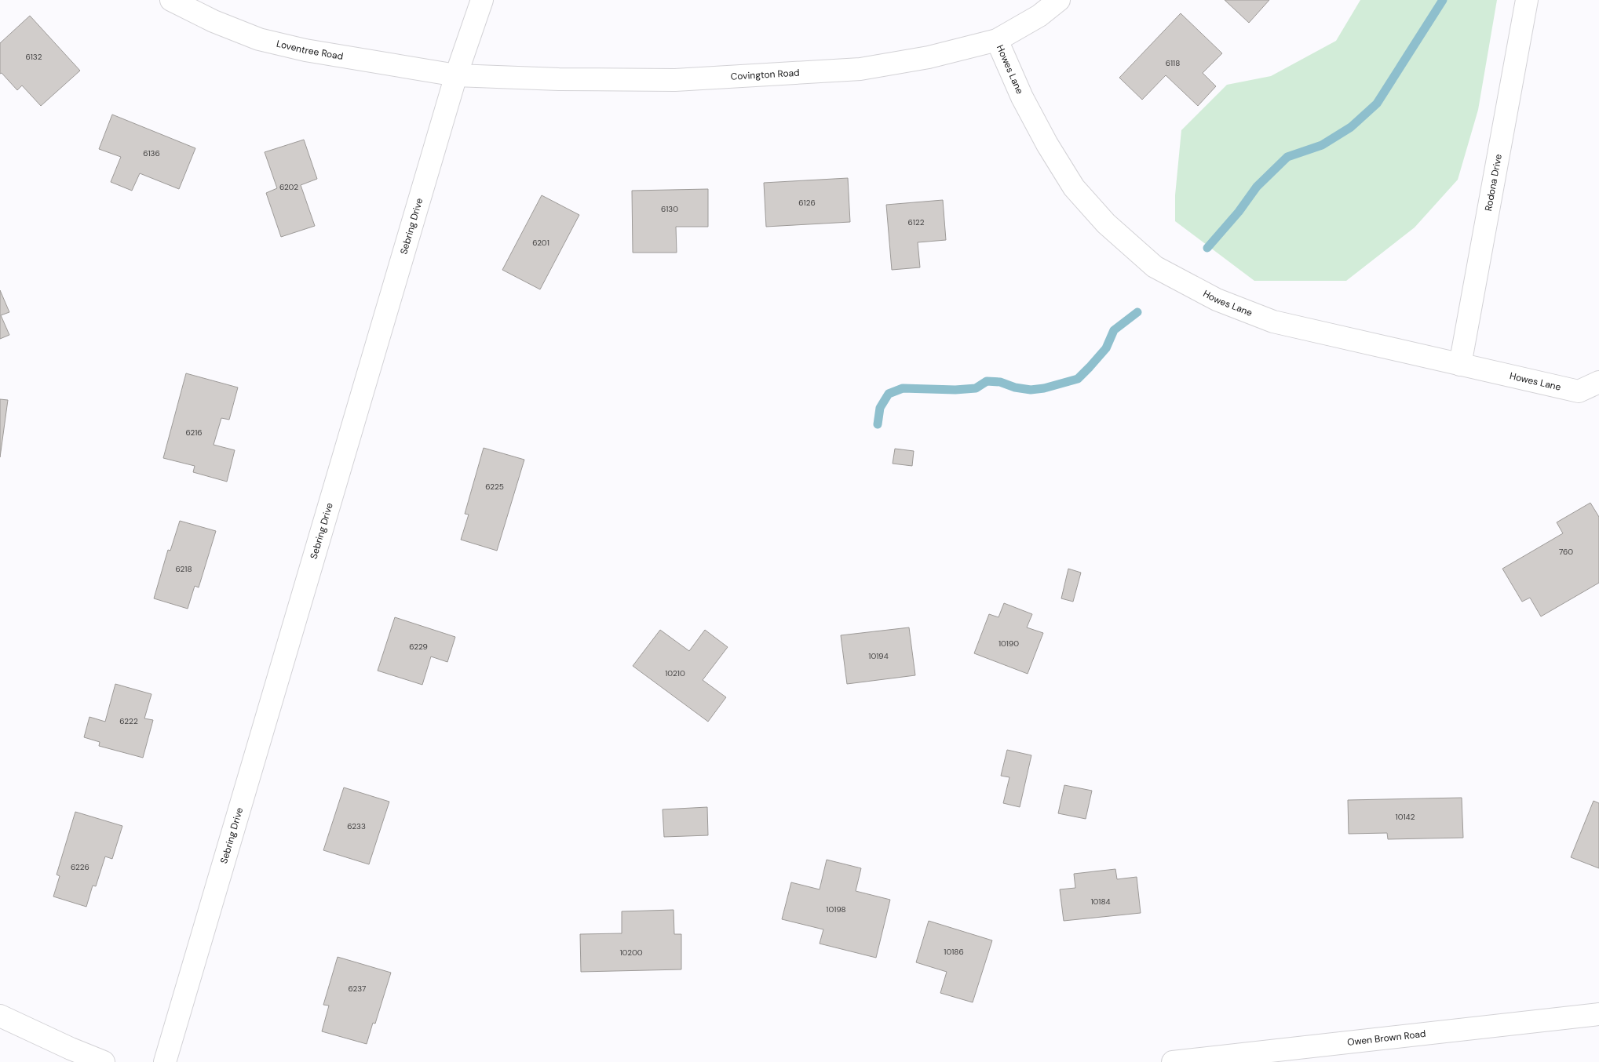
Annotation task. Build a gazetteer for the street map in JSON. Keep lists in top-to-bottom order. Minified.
{"streets":{"street":["Loventree Road","Howes Lane","Covington Road","Rodona Drive","Sebring Drive","Owen Brown Road"]},"crossings":[["Loventree Road","Covington Road"],["Loventree Road","Sebring Drive"],["Howes Lane","Covington Road"],["Howes Lane","Rodona Drive"],["Covington Road","Sebring Drive"]],"house_numbers":["6132","6118","6136","6202","6126","6130","6122","6201","6216","6225","760","6218","10190","6229","10194","10210","6222","10142","6233","6226","10184","10198","10186","10200","6237"]}
